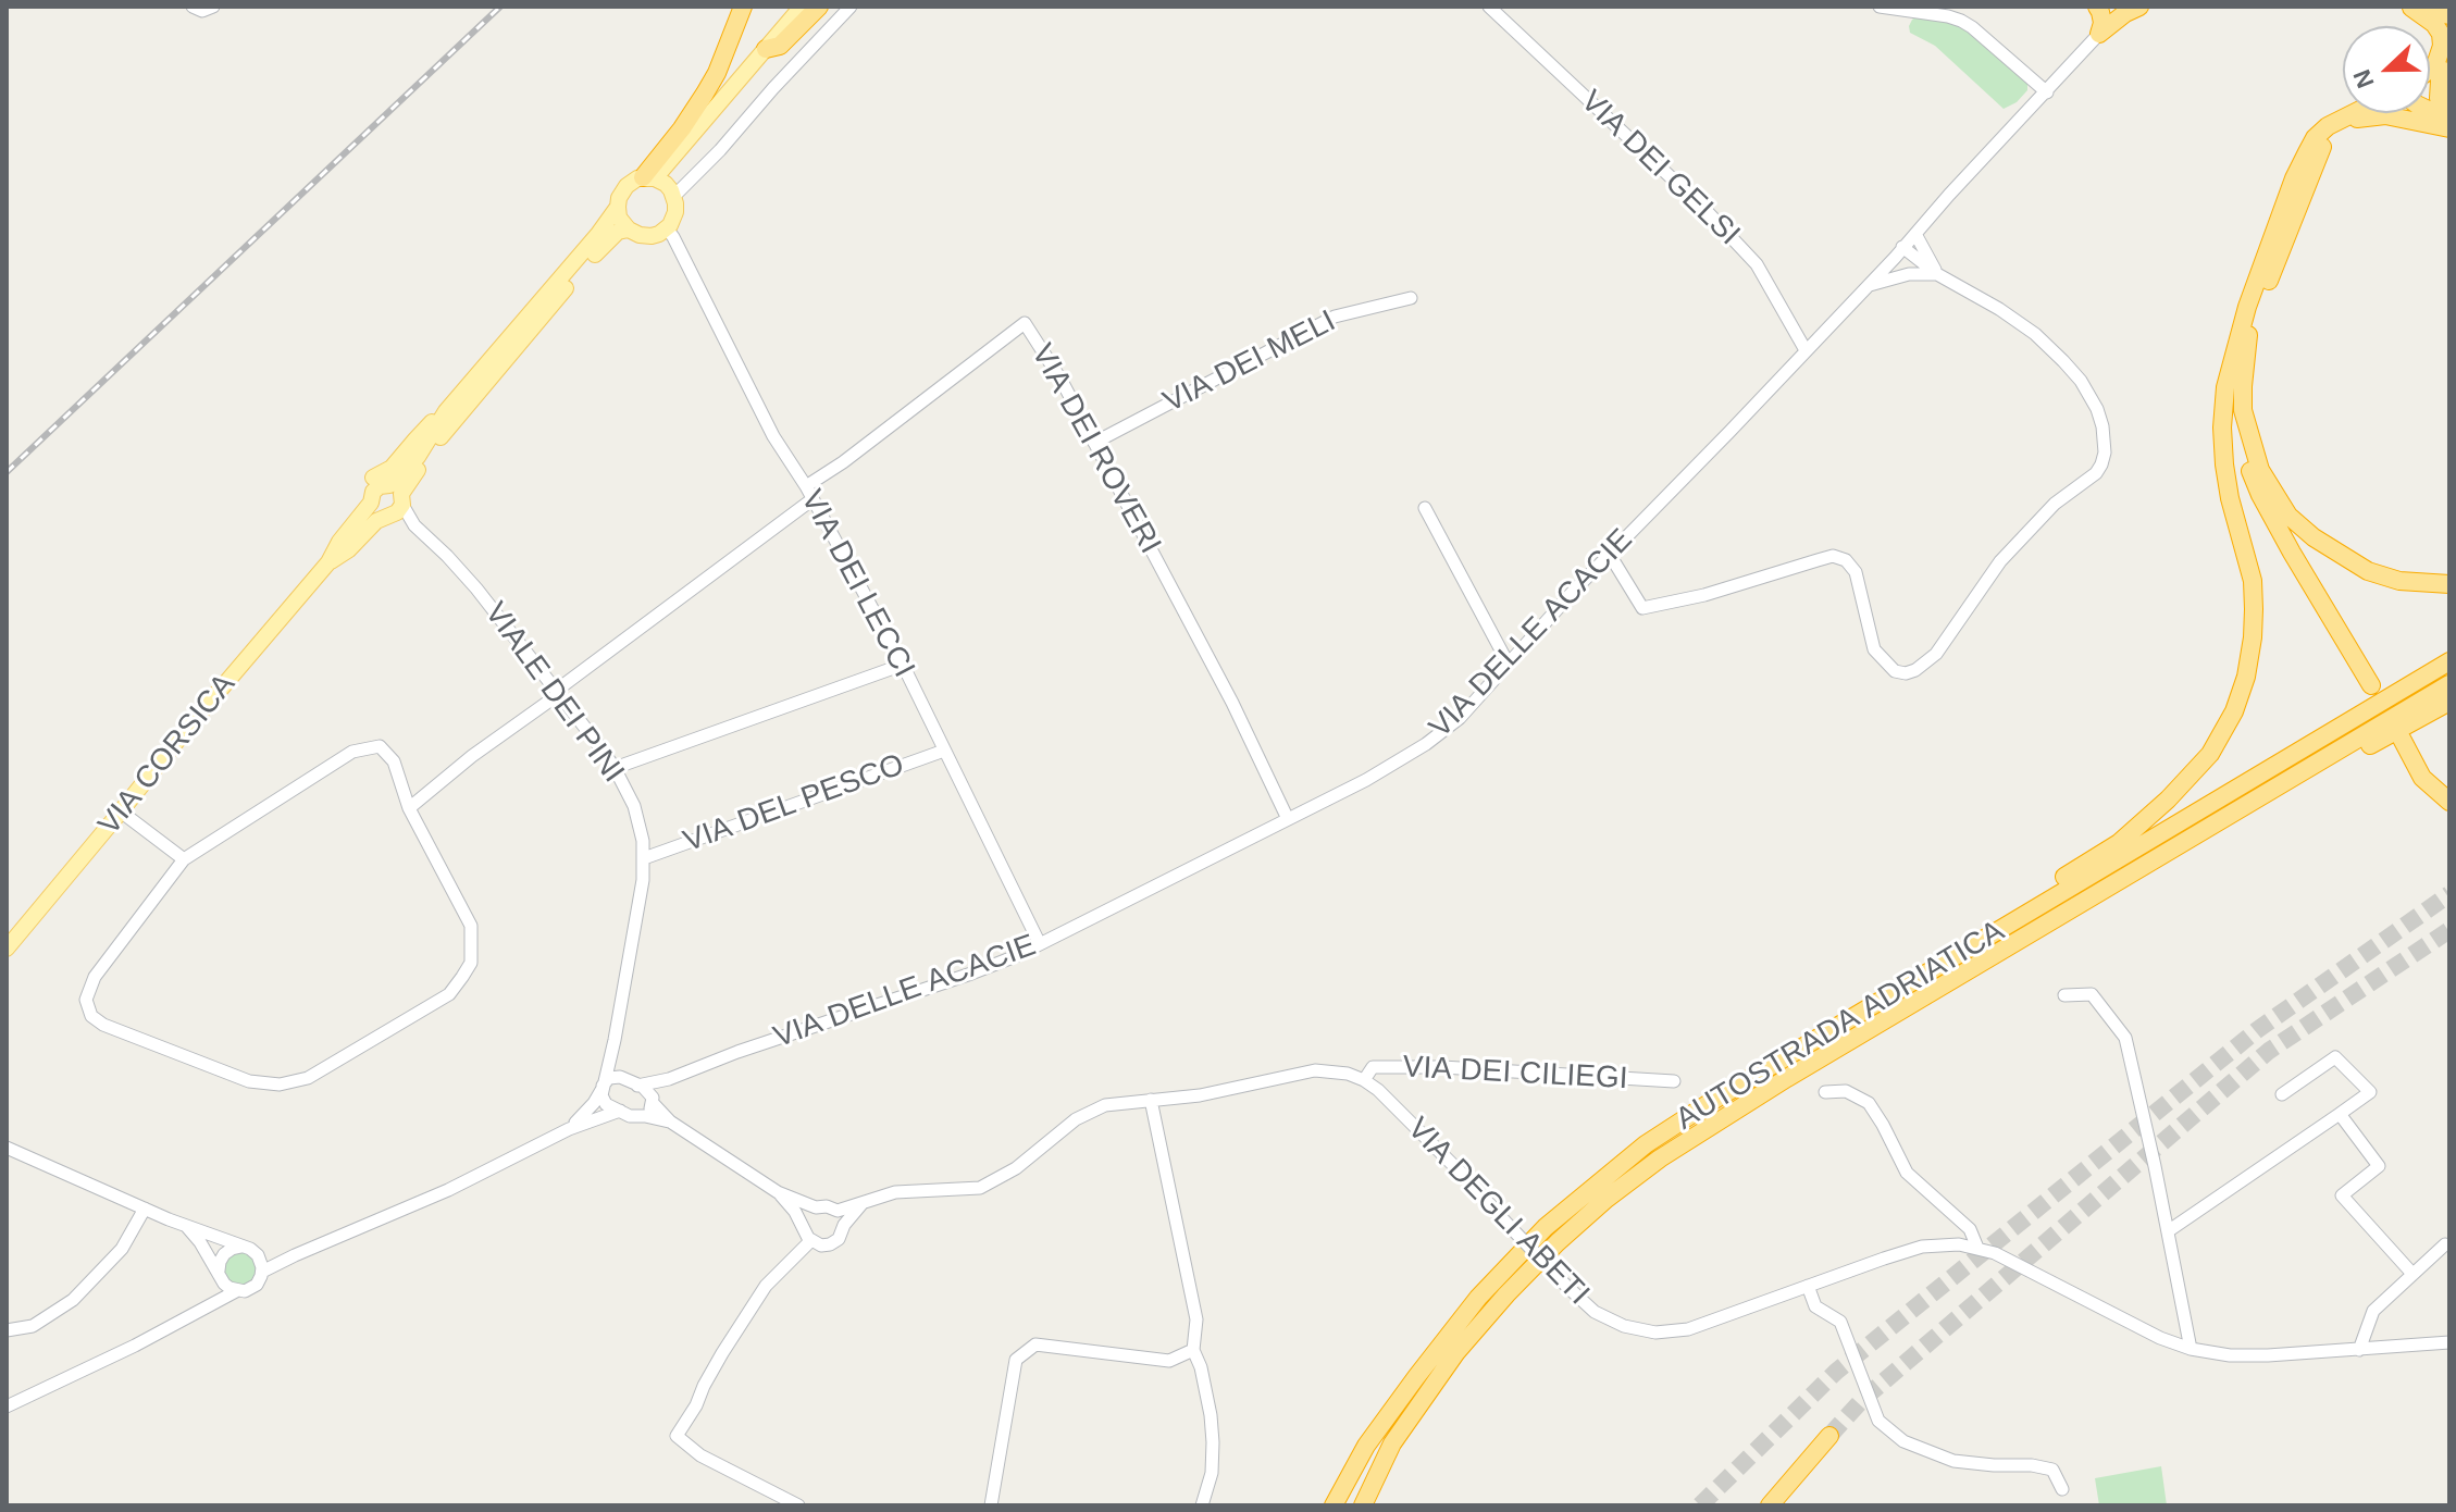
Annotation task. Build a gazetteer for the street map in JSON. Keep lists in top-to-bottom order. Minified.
{"streets":{"highway":["AUTOSTRADA ADRIATICA"],"main road":["VIA CORSICA"],"street":["VIA DEI GELSI","VIA DEI MELI","VIA DEI ROVERI","VIA DEI LECCI","VIA DELLE ACACIE","VIALE DEI PINI","VIA DEL PESCO","VIA DEI CILIEGI","VIA DEGLI ABETI"]},"crossings":[["VIA DEI GELSI","VIA DELLE ACACIE"],["VIA DEI MELI","VIA DEI ROVERI"],["VIA DEI ROVERI","VIA DEI LECCI"],["VIA DEI ROVERI","VIA DELLE ACACIE"],["VIA DEI LECCI","VIA DELLE ACACIE"],["VIA DEI LECCI","VIA CORSICA"],["VIA DEI LECCI","VIA DEL PESCO"],["VIA DELLE ACACIE","VIALE DEI PINI"],["VIA DELLE ACACIE","VIA DEGLI ABETI"],["VIALE DEI PINI","VIA CORSICA"],["VIALE DEI PINI","VIA DEL PESCO"],["VIALE DEI PINI","VIA DEGLI ABETI"],["VIA DEI CILIEGI","VIA DEGLI ABETI"]],"north":"left"}
